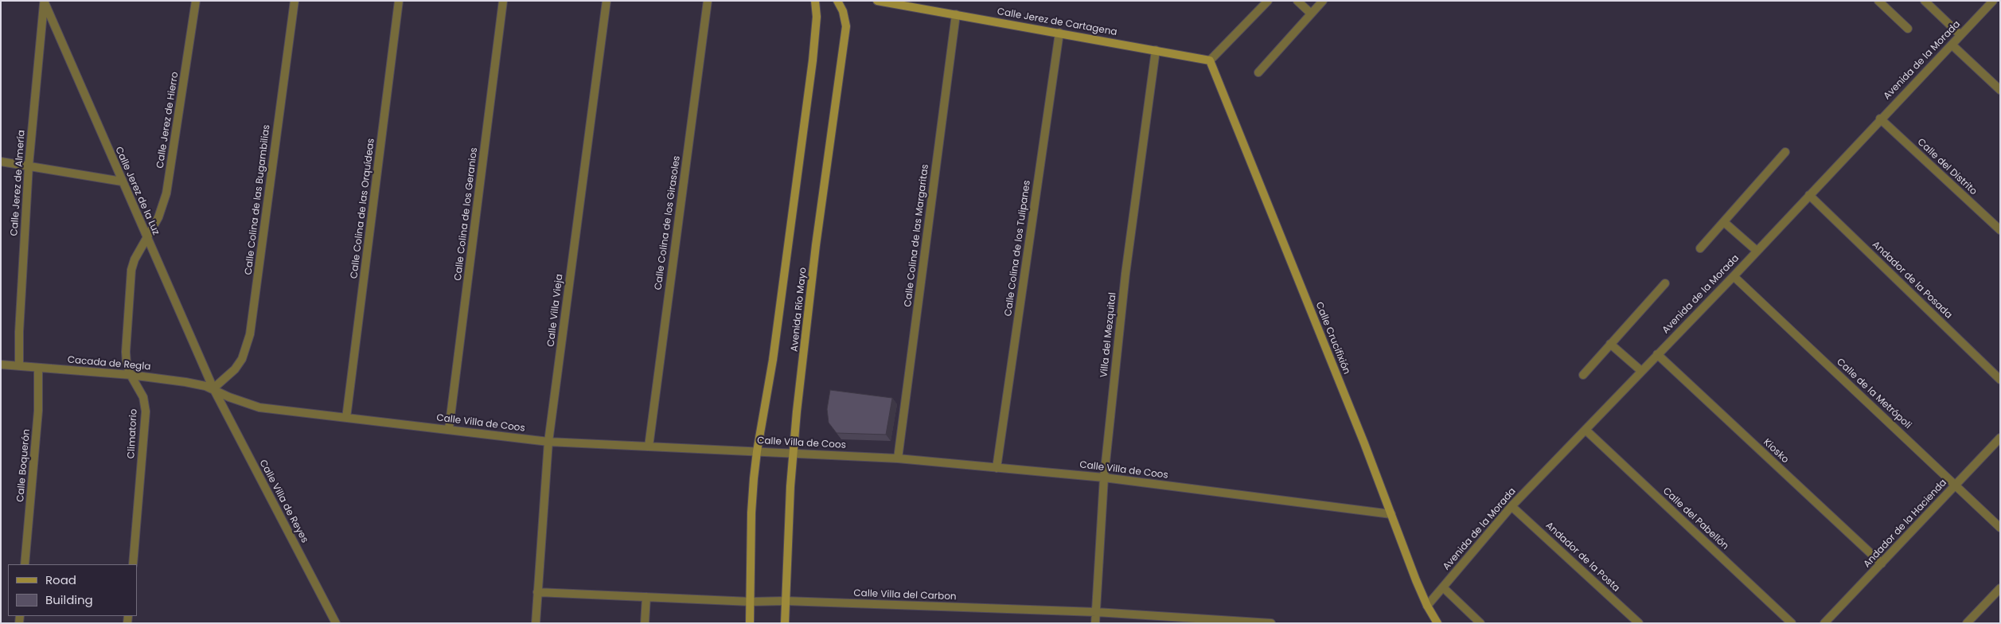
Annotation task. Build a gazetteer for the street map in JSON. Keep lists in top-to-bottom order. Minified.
{"streets":{"street":["Calle Jerez de Cartagena","Avenida de la Morada","Calle Jerez de Hierro","Calle del Distrito","Calle Jerez de Almería","Calle Jerez de la Luz","Calle Colina de las Bugambilias","Calle Colina de las Orquídeas","Calle Colina de los Geranios","Calle Colina de los Girasoles","Calle Colina de las Margaritas","Calle Colina de los Tulipanes","Andador de la Posada","Avenida Río Mayo","Calle Villa Vieja","Villa del Mezquital","Calle Crucifixión","Cacada de Regla","Calle de la Metrópoli","Calle Villa de Coos","Climatorio","Kiosko","Calle Boquerón","Calle Villa de Reyes","Calle del Pabellón","Andador de la Hacienda","Andador de la Posta","Calle Villa del Carbon"]},"crossings":[["Calle Jerez de Cartagena","Calle Colina de las Margaritas"],["Calle Jerez de Cartagena","Calle Colina de los Tulipanes"],["Calle Jerez de Cartagena","Villa del Mezquital"],["Calle Jerez de Cartagena","Calle Crucifixión"],["Avenida de la Morada","Calle del Distrito"],["Avenida de la Morada","Andador de la Posada"],["Avenida de la Morada","Calle Crucifixión"],["Avenida de la Morada","Calle de la Metrópoli"],["Avenida de la Morada","Kiosko"],["Avenida de la Morada","Calle del Pabellón"],["Avenida de la Morada","Andador de la Posta"],["Calle Jerez de Hierro","Calle Jerez de la Luz"],["Calle Jerez de Hierro","Climatorio"],["Calle Jerez de Almería","Calle Jerez de la Luz"],["Calle Jerez de Almería","Cacada de Regla"],["Calle Jerez de la Luz","Calle Colina de las Bugambilias"],["Calle Jerez de la Luz","Cacada de Regla"],["Calle Jerez de la Luz","Calle Villa de Coos"],["Calle Jerez de la Luz","Climatorio"],["Calle Jerez de la Luz","Calle Villa de Reyes"],["Calle Colina de las Bugambilias","Cacada de Regla"],["Calle Colina de las Bugambilias","Calle Villa de Coos"],["Calle Colina de las Bugambilias","Calle Villa de Reyes"],["Calle Colina de las Orquídeas","Calle Villa de Coos"],["Calle Colina de los Geranios","Calle Villa de Coos"],["Calle Colina de los Girasoles","Calle Villa de Coos"],["Calle Colina de las Margaritas","Calle Villa de Coos"],["Calle Colina de los Tulipanes","Calle Villa de Coos"],["Avenida Río Mayo","Calle Villa de Coos"],["Avenida Río Mayo","Calle Villa del Carbon"],["Calle Villa Vieja","Calle Villa de Coos"],["Calle Villa Vieja","Calle Villa del Carbon"],["Villa del Mezquital","Calle Villa de Coos"],["Villa del Mezquital","Calle Villa del Carbon"],["Calle Crucifixión","Calle Villa de Coos"],["Cacada de Regla","Calle Villa de Coos"],["Cacada de Regla","Climatorio"],["Cacada de Regla","Calle Boquerón"],["Cacada de Regla","Calle Villa de Reyes"],["Calle de la Metrópoli","Andador de la Hacienda"],["Calle Villa de Coos","Calle Villa de Reyes"],["Kiosko","Andador de la Hacienda"]],"legend":["Road","Building"]}
